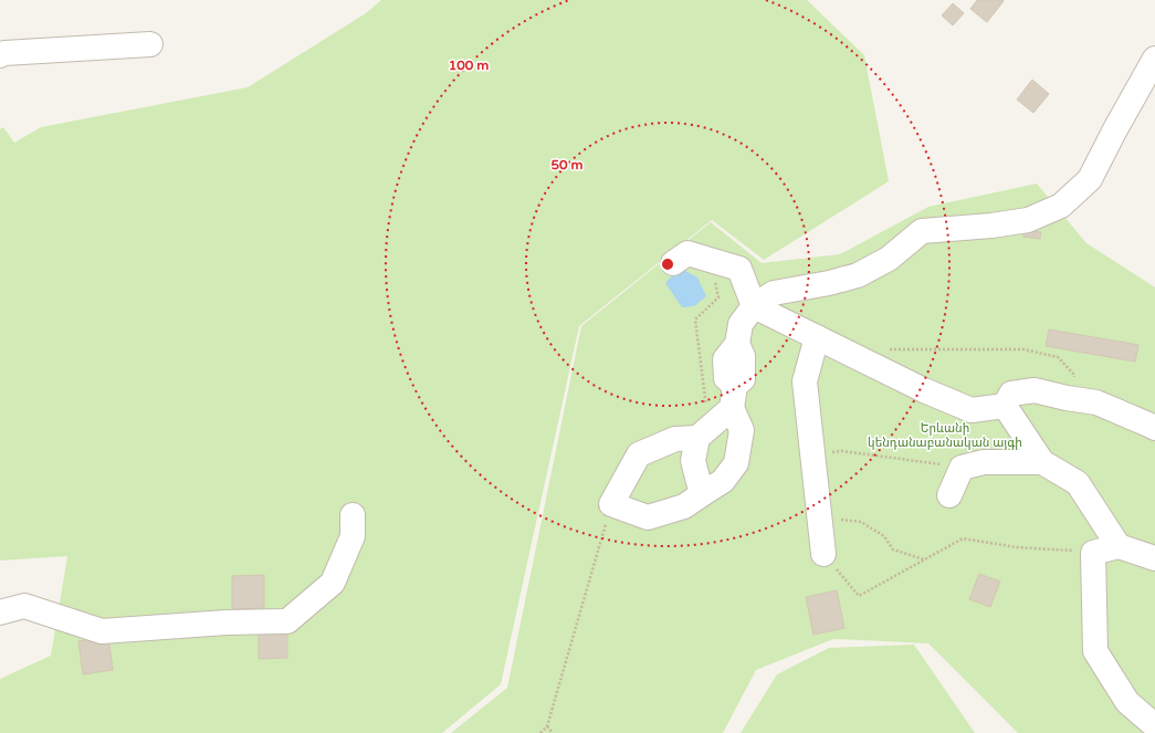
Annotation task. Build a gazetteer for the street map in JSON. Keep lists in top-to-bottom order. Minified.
{"parks":["Երևանի կենդանաբանական այգի"],"rings":["100 m","50 m"]}
